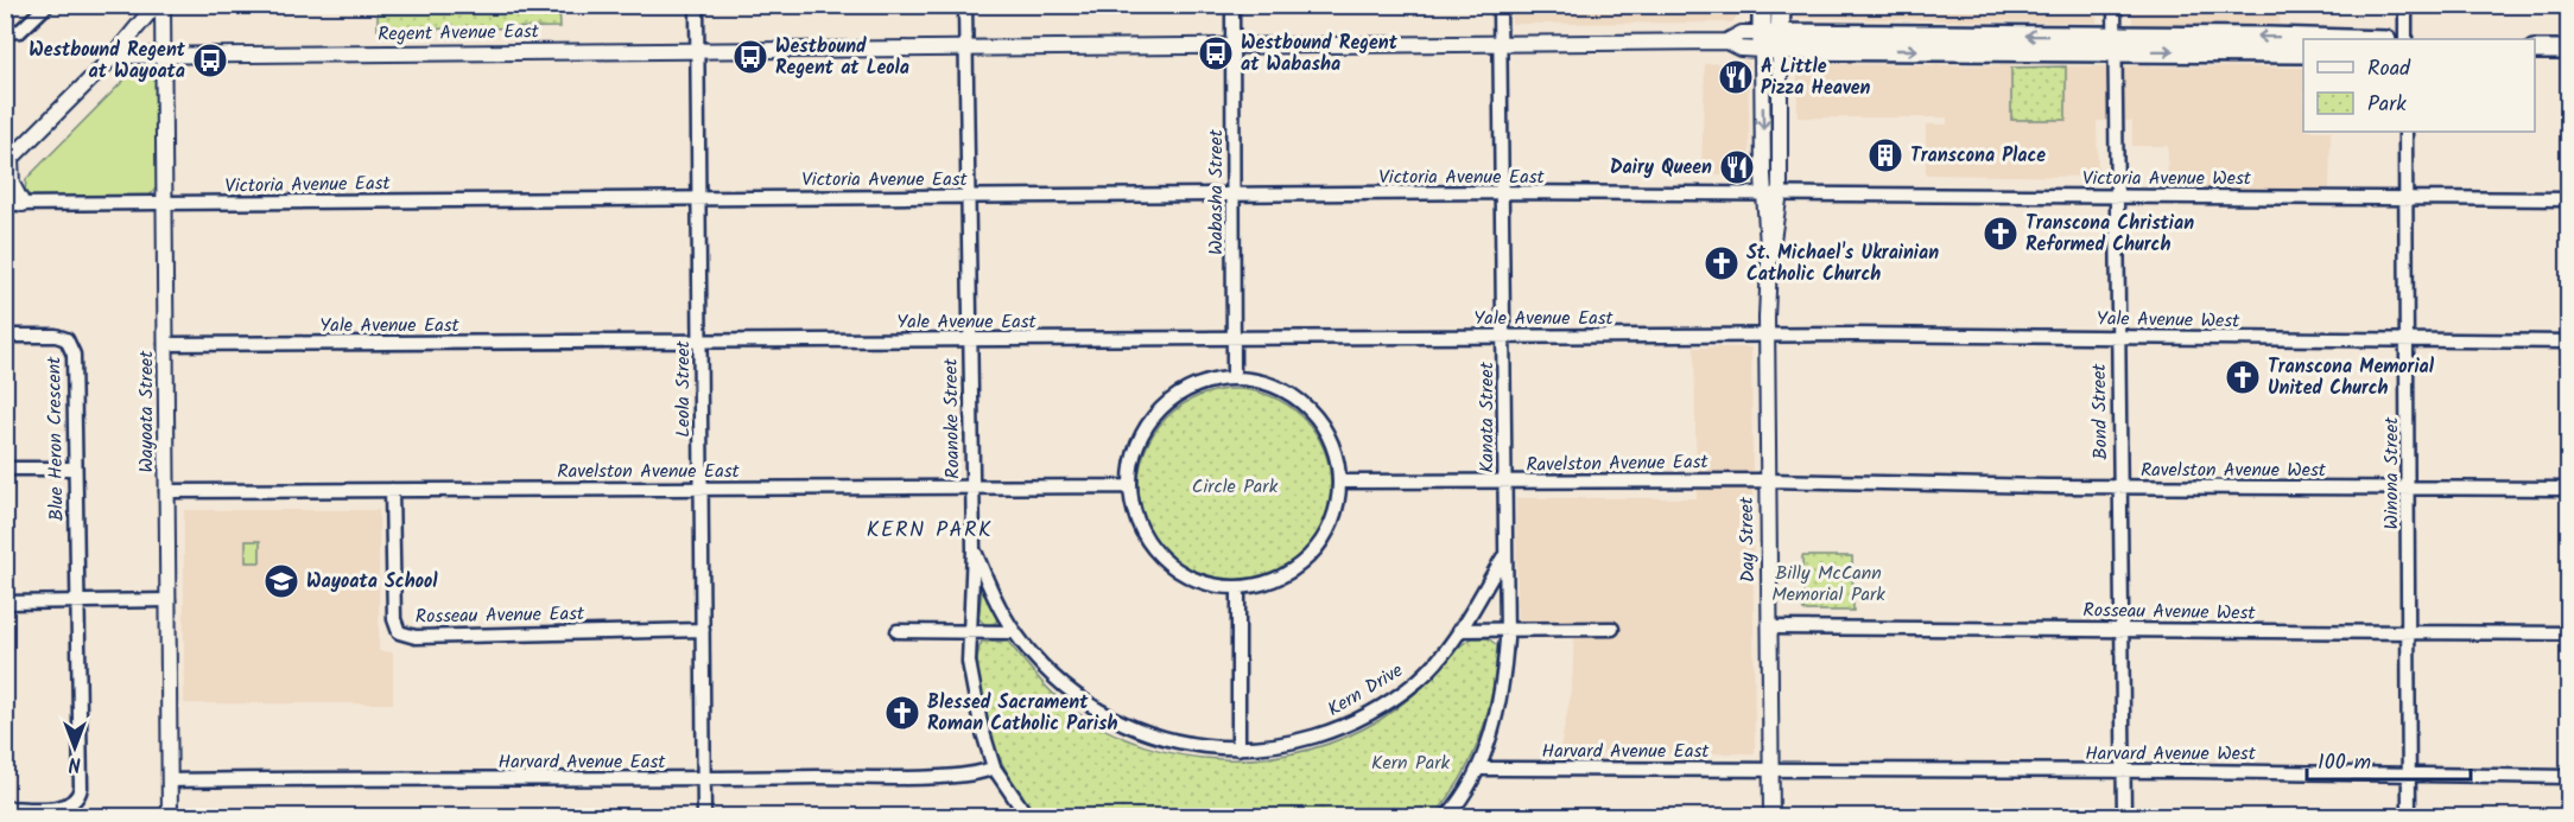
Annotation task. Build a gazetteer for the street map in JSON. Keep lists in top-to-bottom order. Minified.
{"streets":{"main road":["Day Street"],"street":["Regent Avenue East","Victoria Avenue East","Victoria Avenue West","Wabasha Street","Yale Avenue East","Yale Avenue West","Leola Street","Wayoata Street","Bond Street","Kanata Street","Roanoke Street","Blue Heron Crescent","Ravelston Avenue East","Ravelston Avenue West","Winona Street","Rosseau Avenue West","Rosseau Avenue East","Kern Drive","Harvard Avenue East","Harvard Avenue West"]},"crossings":[["Regent Avenue East","Wabasha Street"],["Regent Avenue East","Leola Street"],["Regent Avenue East","Wayoata Street"],["Regent Avenue East","Kanata Street"],["Regent Avenue East","Roanoke Street"],["Regent Avenue East","Day Street"],["Victoria Avenue East","Victoria Avenue West"],["Victoria Avenue East","Wabasha Street"],["Victoria Avenue East","Leola Street"],["Victoria Avenue East","Wayoata Street"],["Victoria Avenue East","Kanata Street"],["Victoria Avenue East","Roanoke Street"],["Victoria Avenue East","Day Street"],["Victoria Avenue West","Bond Street"],["Victoria Avenue West","Winona Street"],["Victoria Avenue West","Day Street"],["Wabasha Street","Yale Avenue East"],["Wabasha Street","Ravelston Avenue East"],["Yale Avenue East","Yale Avenue West"],["Yale Avenue East","Leola Street"],["Yale Avenue East","Wayoata Street"],["Yale Avenue East","Kanata Street"],["Yale Avenue East","Roanoke Street"],["Yale Avenue East","Day Street"],["Yale Avenue West","Bond Street"],["Yale Avenue West","Winona Street"],["Yale Avenue West","Day Street"],["Leola Street","Ravelston Avenue East"],["Leola Street","Rosseau Avenue East"],["Leola Street","Harvard Avenue East"],["Wayoata Street","Ravelston Avenue East"],["Wayoata Street","Harvard Avenue East"],["Bond Street","Ravelston Avenue West"],["Bond Street","Rosseau Avenue West"],["Bond Street","Harvard Avenue West"],["Kanata Street","Ravelston Avenue East"],["Kanata Street","Kern Drive"],["Kanata Street","Harvard Avenue East"],["Roanoke Street","Ravelston Avenue East"],["Roanoke Street","Kern Drive"],["Roanoke Street","Harvard Avenue East"],["Ravelston Avenue East","Ravelston Avenue West"],["Ravelston Avenue East","Day Street"],["Ravelston Avenue East","Rosseau Avenue East"],["Ravelston Avenue West","Winona Street"],["Ravelston Avenue West","Day Street"],["Winona Street","Rosseau Avenue West"],["Winona Street","Harvard Avenue West"],["Day Street","Rosseau Avenue West"],["Day Street","Harvard Avenue East"],["Day Street","Harvard Avenue West"],["Harvard Avenue East","Harvard Avenue West"]],"districts":["KERN PARK"],"parks":["Circle Park","Billy McCann Memorial Park","Kern Park"],"places":{"bus stop":["Westbound Regent at Wabasha","Westbound Regent at Leola","Westbound Regent at Wayoata"],"restaurant":["A Little Pizza Heaven","Dairy Queen"],"building":["Transcona Place"],"church":["Transcona Christian Reformed Church","St. Michael's Ukrainian Catholic Church","Transcona Memorial United Church","Blessed Sacrament Roman Catholic Parish"],"school or university":["Wayoata School"]},"legend":["Road","Park"],"scale_bar":"100 m","north":"bottom"}
